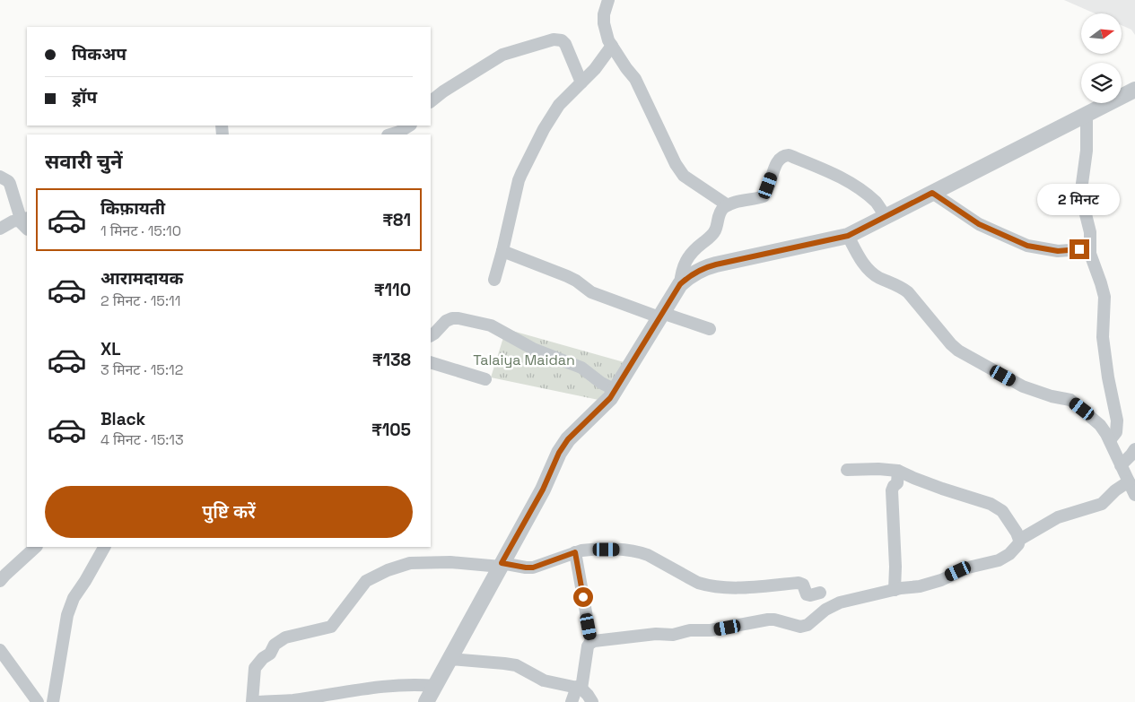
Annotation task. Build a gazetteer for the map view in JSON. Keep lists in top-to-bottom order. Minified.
{"parks":["Talaiya Maidan"],"north":"right","page":{"banner":["पिकअप","ड्रॉप"],"heading":"सवारी चुनें","bubble":"2 मिनट","list":[{"name":"किफ़ायती","note":"1 मिनट · 15:10","value":"₹81"},{"name":"आरामदायक","note":"2 मिनट · 15:11","value":"₹110"},{"name":"XL","note":"3 मिनट · 15:12","value":"₹138"},{"name":"Black","note":"4 मिनट · 15:13","value":"₹105"}],"buttons":"पुष्टि करें"}}
